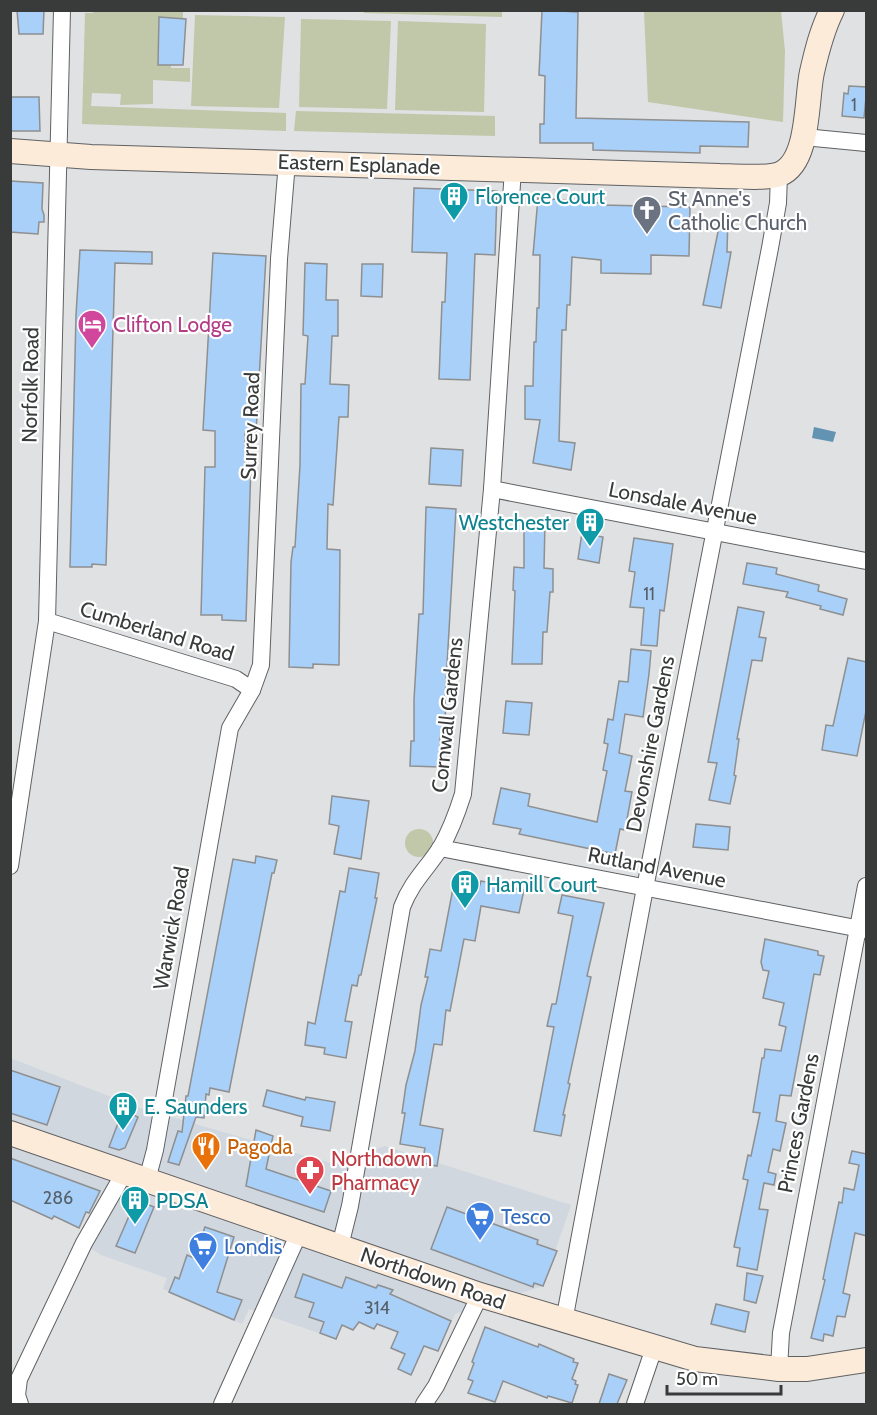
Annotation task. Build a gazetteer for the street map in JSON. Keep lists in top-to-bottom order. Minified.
{"streets":{"main road":["Eastern Esplanade","Northdown Road"],"street":["Norfolk Road","Surrey Road","Lonsdale Avenue","Cumberland Road","Cornwall Gardens","Devonshire Gardens","Rutland Avenue","Warwick Road","Princes Gardens"]},"crossings":[["Eastern Esplanade","Norfolk Road"],["Eastern Esplanade","Surrey Road"],["Eastern Esplanade","Cornwall Gardens"],["Eastern Esplanade","Devonshire Gardens"],["Norfolk Road","Cumberland Road"],["Surrey Road","Cumberland Road"],["Surrey Road","Warwick Road"],["Lonsdale Avenue","Cornwall Gardens"],["Lonsdale Avenue","Devonshire Gardens"],["Cumberland Road","Warwick Road"],["Cornwall Gardens","Rutland Avenue"],["Cornwall Gardens","Northdown Road"],["Devonshire Gardens","Rutland Avenue"],["Devonshire Gardens","Northdown Road"],["Rutland Avenue","Princes Gardens"],["Warwick Road","Northdown Road"],["Princes Gardens","Northdown Road"]],"places":{"building":["Florence Court","Westchester","Hamill Court","E. Saunders","PDSA"],"church":["St Anne's Catholic Church"],"hotel":["Clifton Lodge"],"restaurant":["Pagoda"],"pharmacy":["Northdown Pharmacy"],"supermarket":["Tesco","Londis"]},"house_numbers":["1","11","286","314"],"scale_bar":"50 m"}
